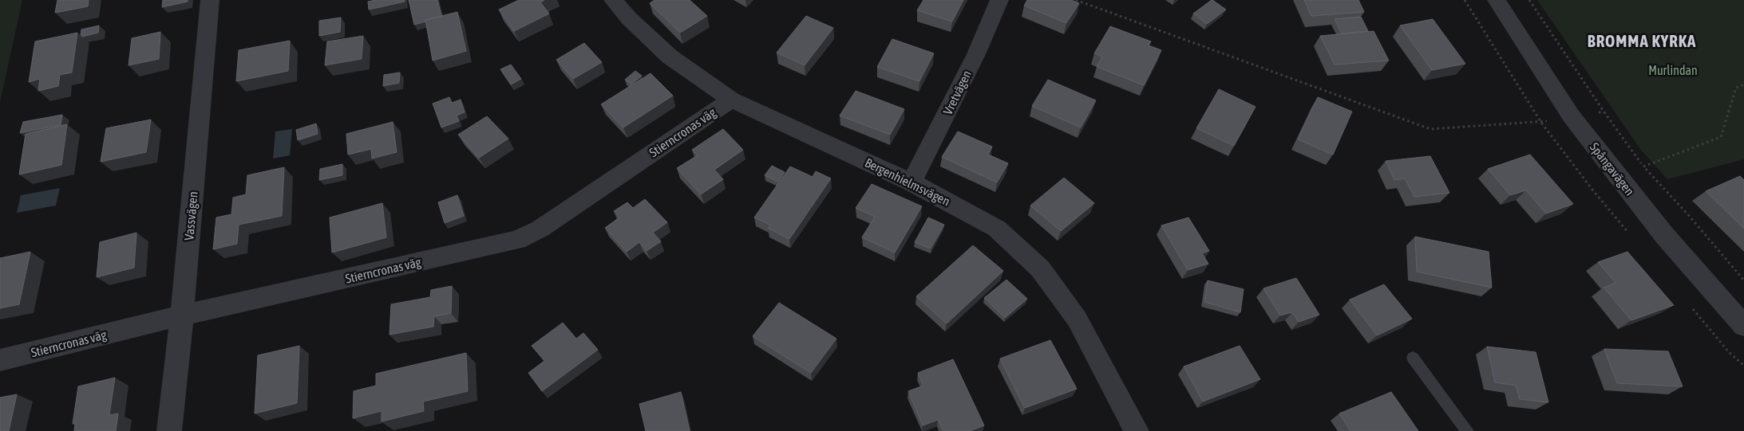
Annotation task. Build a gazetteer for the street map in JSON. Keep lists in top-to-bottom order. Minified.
{"streets":{"street":["Vretvägen","Stierncronas väg","Spångavägen","Bergenhielmsvägen","Vassvägen"]},"crossings":[["Vretvägen","Bergenhielmsvägen"],["Stierncronas väg","Bergenhielmsvägen"],["Stierncronas väg","Vassvägen"]],"districts":["BROMMA KYRKA"],"parks":["Murlindan"]}
